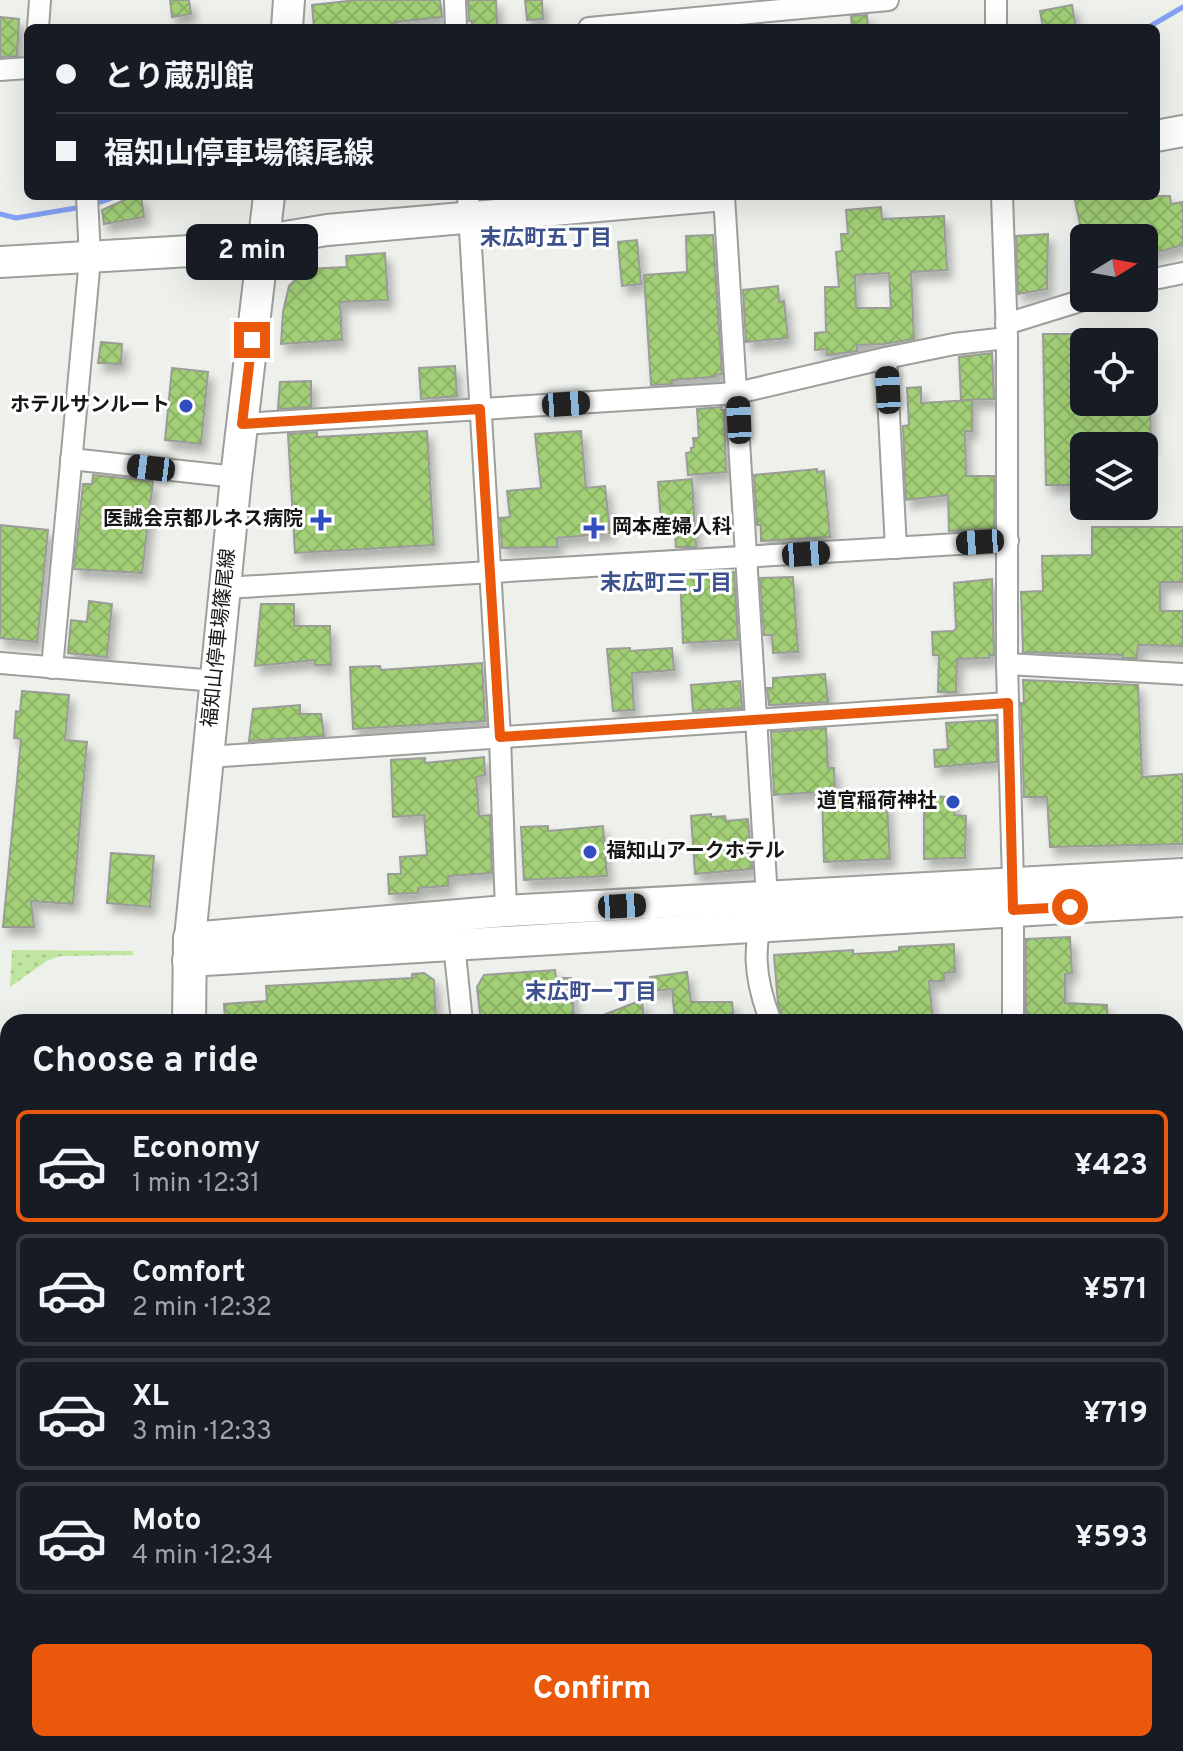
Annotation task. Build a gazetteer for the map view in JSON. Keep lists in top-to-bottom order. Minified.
{"streets":{"street":["福知山停車場篠尾線"]},"districts":["末広町五丁目","末広町三丁目","末広町一丁目"],"places":{"other":["ホテルサンルート","道官稲荷神社","福知山アークホテル"],"health":["医誠会京都ルネス病院","岡本産婦人科"]},"north":"right","page":{"banner":["とり蔵別館","福知山停車場篠尾線"],"bubble":"2 min","heading":"Choose a ride","list":[{"name":"Economy","note":"1 min · 12:31","value":"¥423"},{"name":"Comfort","note":"2 min · 12:32","value":"¥571"},{"name":"XL","note":"3 min · 12:33","value":"¥719"},{"name":"Moto","note":"4 min · 12:34","value":"¥593"}],"buttons":"Confirm"}}
